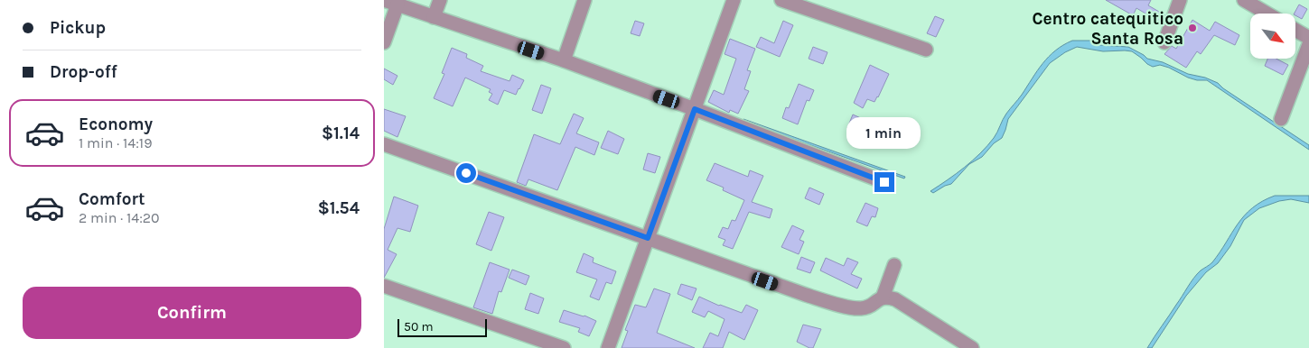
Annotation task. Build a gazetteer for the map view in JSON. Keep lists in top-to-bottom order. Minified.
{"places":["Centro catequitico Santa Rosa"],"scale_bar":"50 m","north":"bottom right","page":{"banner":["Pickup","Drop-off"],"list":[{"name":"Economy","note":"1 min · 14:19","value":"$1.14"},{"name":"Comfort","note":"2 min · 14:20","value":"$1.54"}],"bubble":"1 min","buttons":"Confirm","scale":"50 m"}}
